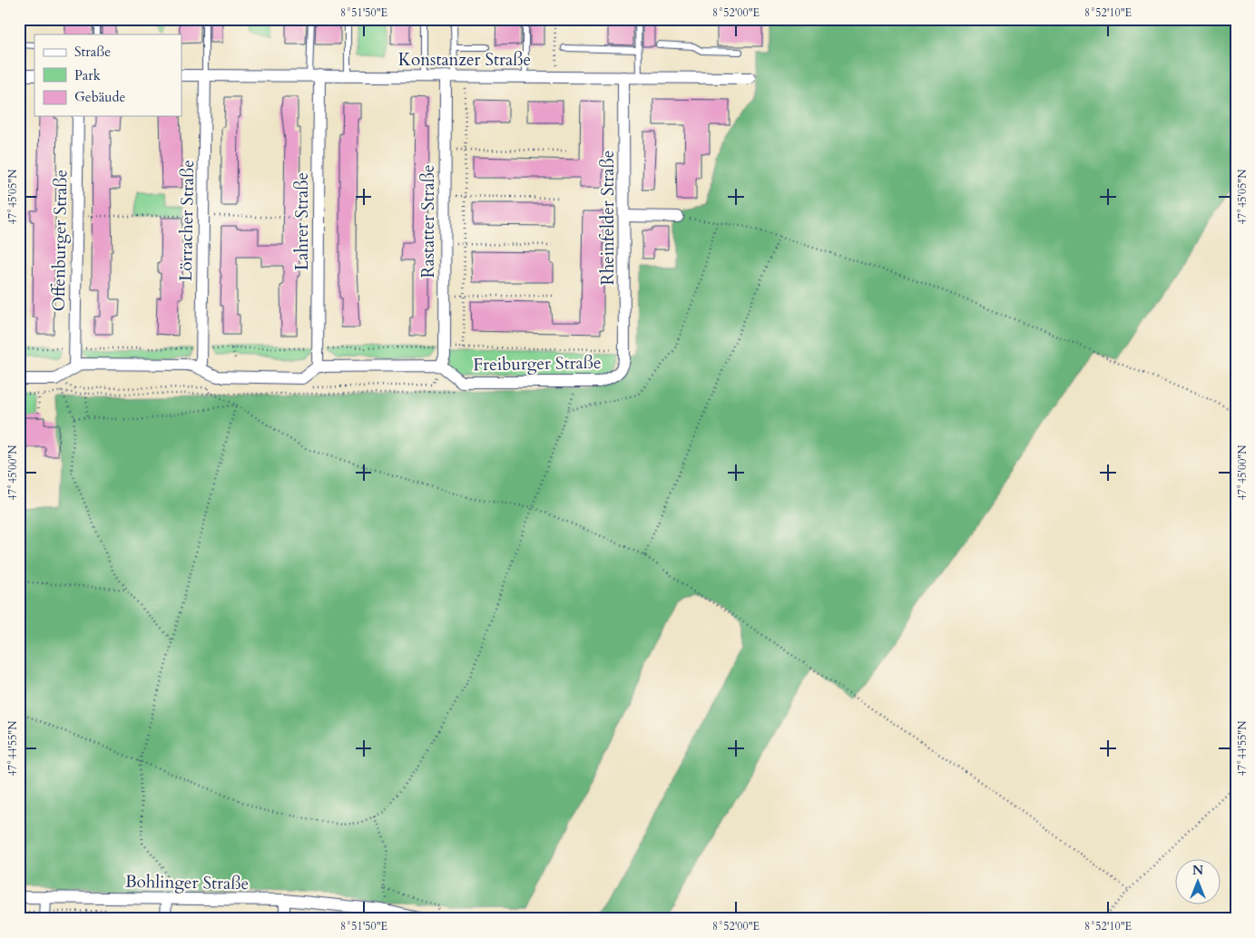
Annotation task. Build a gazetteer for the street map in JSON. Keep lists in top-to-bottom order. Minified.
{"streets":{"street":["Konstanzer Straße","Rheinfelder Straße","Lörracher Straße","Lahrer Straße","Rastatter Straße","Offenburger Straße","Freiburger Straße","Bohlinger Straße"]},"crossings":[["Konstanzer Straße","Rheinfelder Straße"],["Konstanzer Straße","Lörracher Straße"],["Konstanzer Straße","Lahrer Straße"],["Konstanzer Straße","Rastatter Straße"],["Rheinfelder Straße","Freiburger Straße"],["Rastatter Straße","Freiburger Straße"]],"legend":["Straße","Park","Gebäude"],"north":"top","coordinates":["8°51'50\"E","8°52'00\"E","8°52'10\"E","47°45'05\"N","47°45'00\"N","47°44'55\"N"]}
